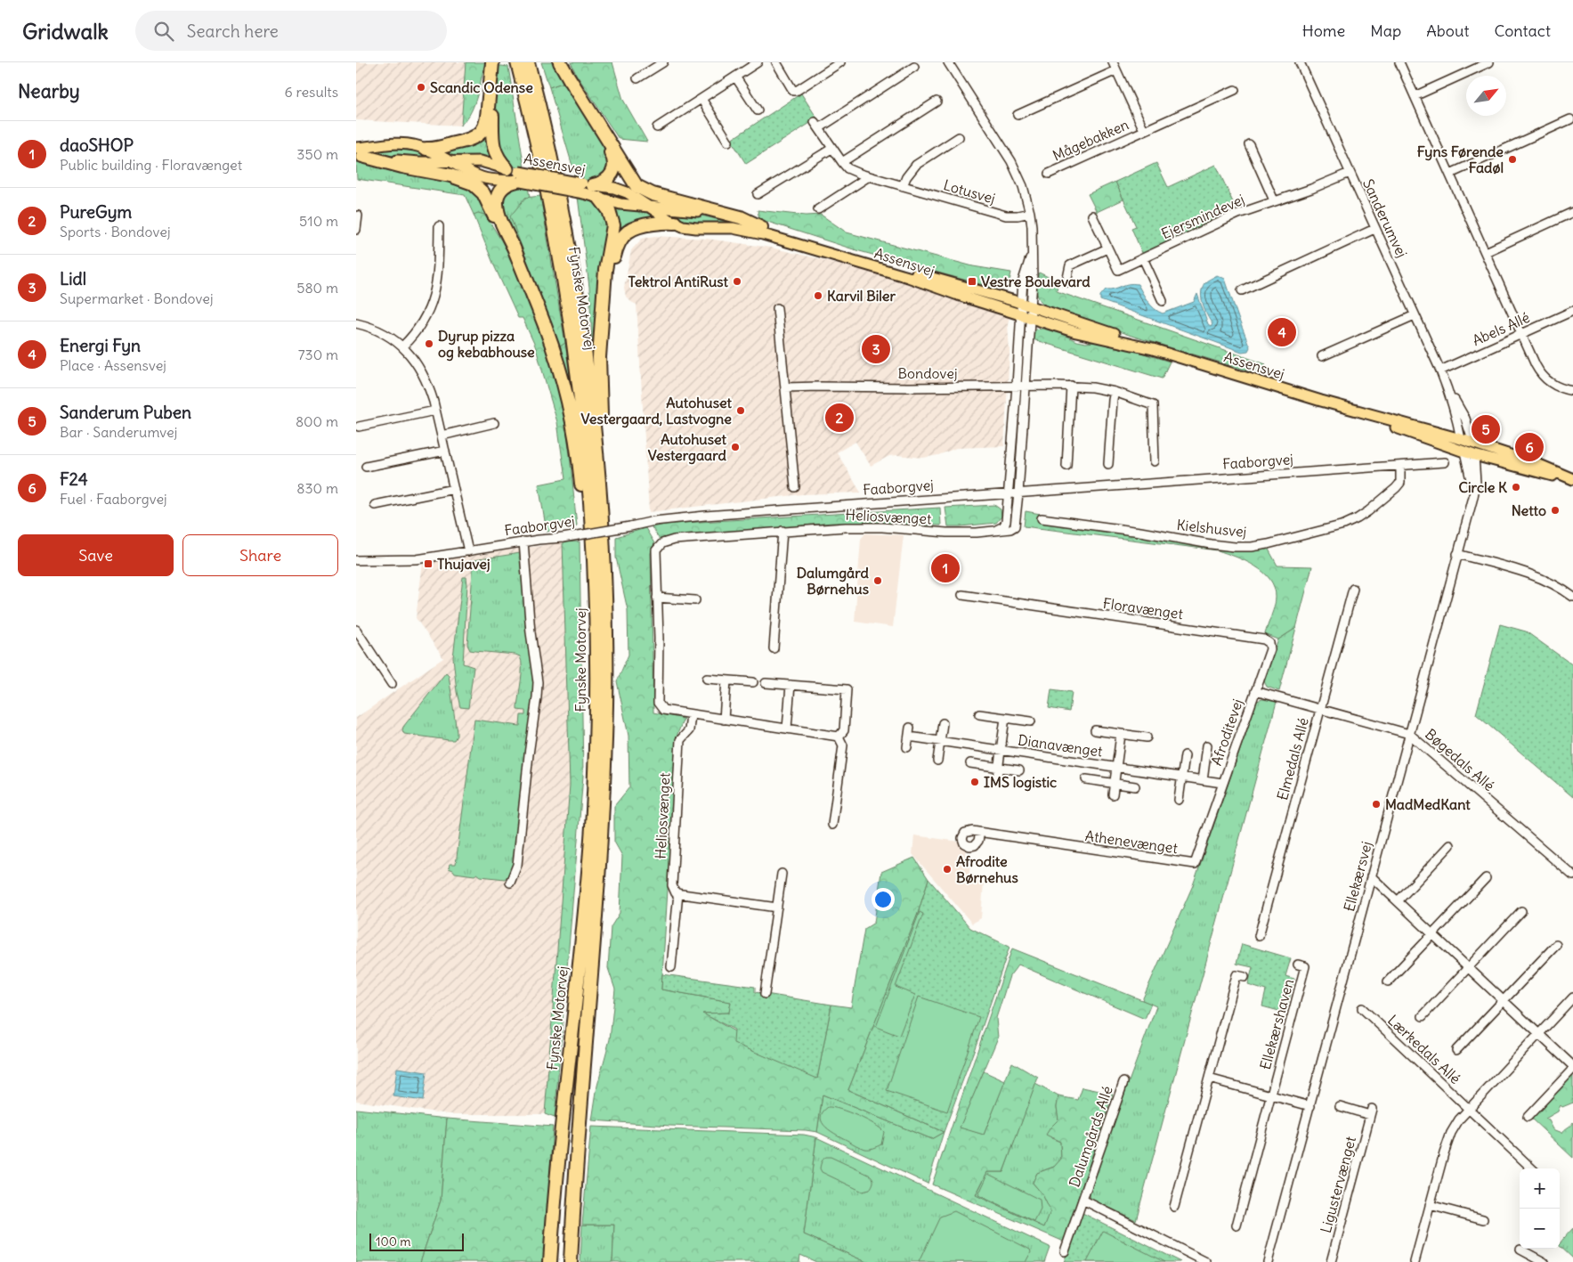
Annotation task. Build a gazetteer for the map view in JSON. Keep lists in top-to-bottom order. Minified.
{"streets":{"highway":["Fynske Motorvej"],"main road":["Assensvej"],"street":["Mågebakken","Lotusvej","Ejersmindevej","Sanderumvej","Abels Allé","Bondovej","Faaborgvej","Heliosvænget","Kielshusvej","Floravænget","Afroditevej","Dianavænget","Elmedals Allé","Bøgedals Allé","Athenevænget","Ellekærsvej","Ellekærshaven","Lærkedals Allé","Dalumgårds Allé","Ligustervænget"]},"crossings":[["Assensvej","Sanderumvej"],["Assensvej","Ellekærsvej"],["Ejersmindevej","Sanderumvej"],["Sanderumvej","Abels Allé"],["Faaborgvej","Heliosvænget"],["Faaborgvej","Kielshusvej"],["Floravænget","Afroditevej"],["Floravænget","Bøgedals Allé"],["Afroditevej","Dianavænget"],["Afroditevej","Bøgedals Allé"],["Afroditevej","Athenevænget"],["Dianavænget","Athenevænget"],["Elmedals Allé","Bøgedals Allé"],["Bøgedals Allé","Ellekærsvej"]],"places":{"other":["Scandic Odense","Fyns Førende Fadøl","Tektrol AntiRust","Karvil Biler","Dyrup pizza og kebabhouse","Autohuset Vestergaard, Lastvogne","Autohuset Vestergaard","Circle K","Netto","Dalumgård Børnehus","IMS logistic","MadMedKant","Afrodite Børnehus"],"transit":["Vestre Boulevard","Thujavej"]},"scale_bar":"100 m","north":"top right","page":{"header":"Gridwalk","search":"Search here","nav":["Home","Map","About","Contact"],"heading":["Nearby","6 results"],"list":[{"mark":"1","name":"daoSHOP","note":"Public building · Floravænget","value":"350 m"},{"mark":"2","name":"PureGym","note":"Sports · Bondovej","value":"510 m"},{"mark":"3","name":"Lidl","note":"Supermarket · Bondovej","value":"580 m"},{"mark":"4","name":"Energi Fyn","note":"Place · Assensvej","value":"730 m"},{"mark":"5","name":"Sanderum Puben","note":"Bar · Sanderumvej","value":"800 m"},{"mark":"6","name":"F24","note":"Fuel · Faaborgvej","value":"830 m"}],"pins":["4","3","2","5","6","1"],"buttons":["Save","Share"],"map_buttons":["+","−"],"scale":"100 m"}}
